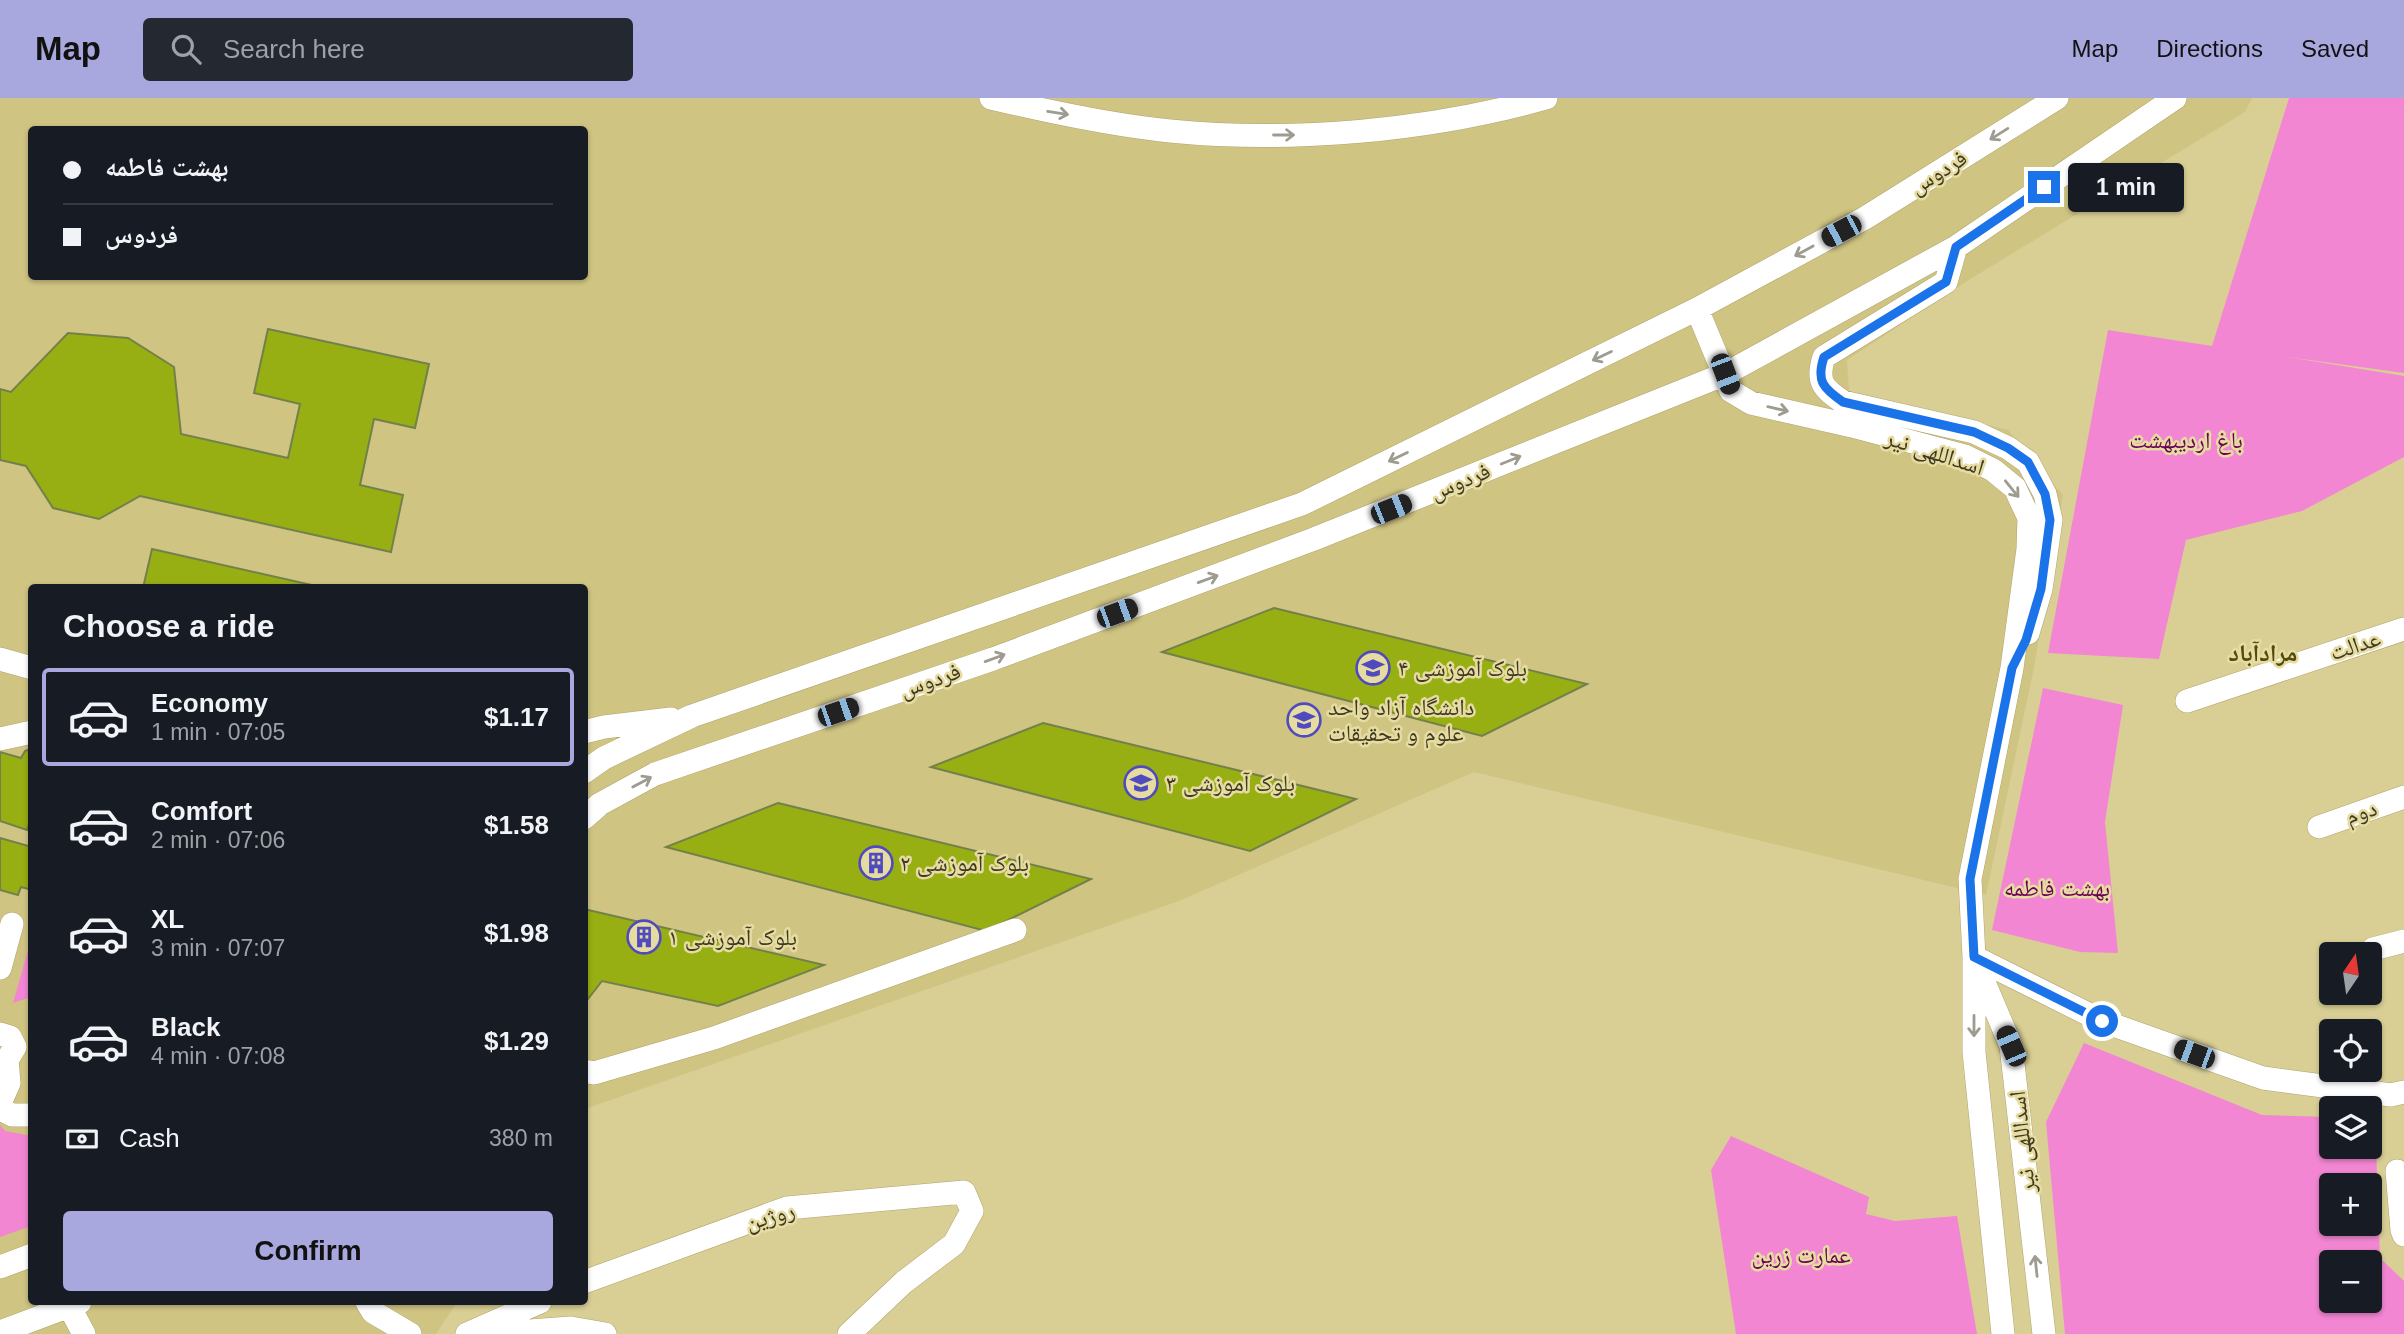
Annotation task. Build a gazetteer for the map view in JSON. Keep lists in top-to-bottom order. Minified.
{"streets":{"street":["فردوس","اسداللهی نیر","عدالت","دوم","روژین"]},"crossings":[["فردوس","اسداللهی نیر"]],"districts":["مرادآباد"],"parks":["باغ اردیبهشت","بهشت فاطمه","عمارت زرین"],"places":{"school or university":["بلوک آموزشی ۴","دانشگاه آزاد واحد علوم و تحقیقات","بلوک آموزشی ۳"],"building":["بلوک آموزشی ۲","بلوک آموزشی ۱"]},"north":"top","page":{"header":"Map","search":"Search here","nav":["Map","Directions","Saved"],"banner":["بهشت فاطمه","فردوس"],"bubble":"1 min","heading":"Choose a ride","list":[{"name":"Economy","note":"1 min · 07:05","value":"$1.17"},{"name":"Comfort","note":"2 min · 07:06","value":"$1.58"},{"name":"XL","note":"3 min · 07:07","value":"$1.98"},{"name":"Black","note":"4 min · 07:08","value":"$1.29"}],"map_buttons":["+","−"],"pay":["Cash","380 m"],"buttons":"Confirm"}}
